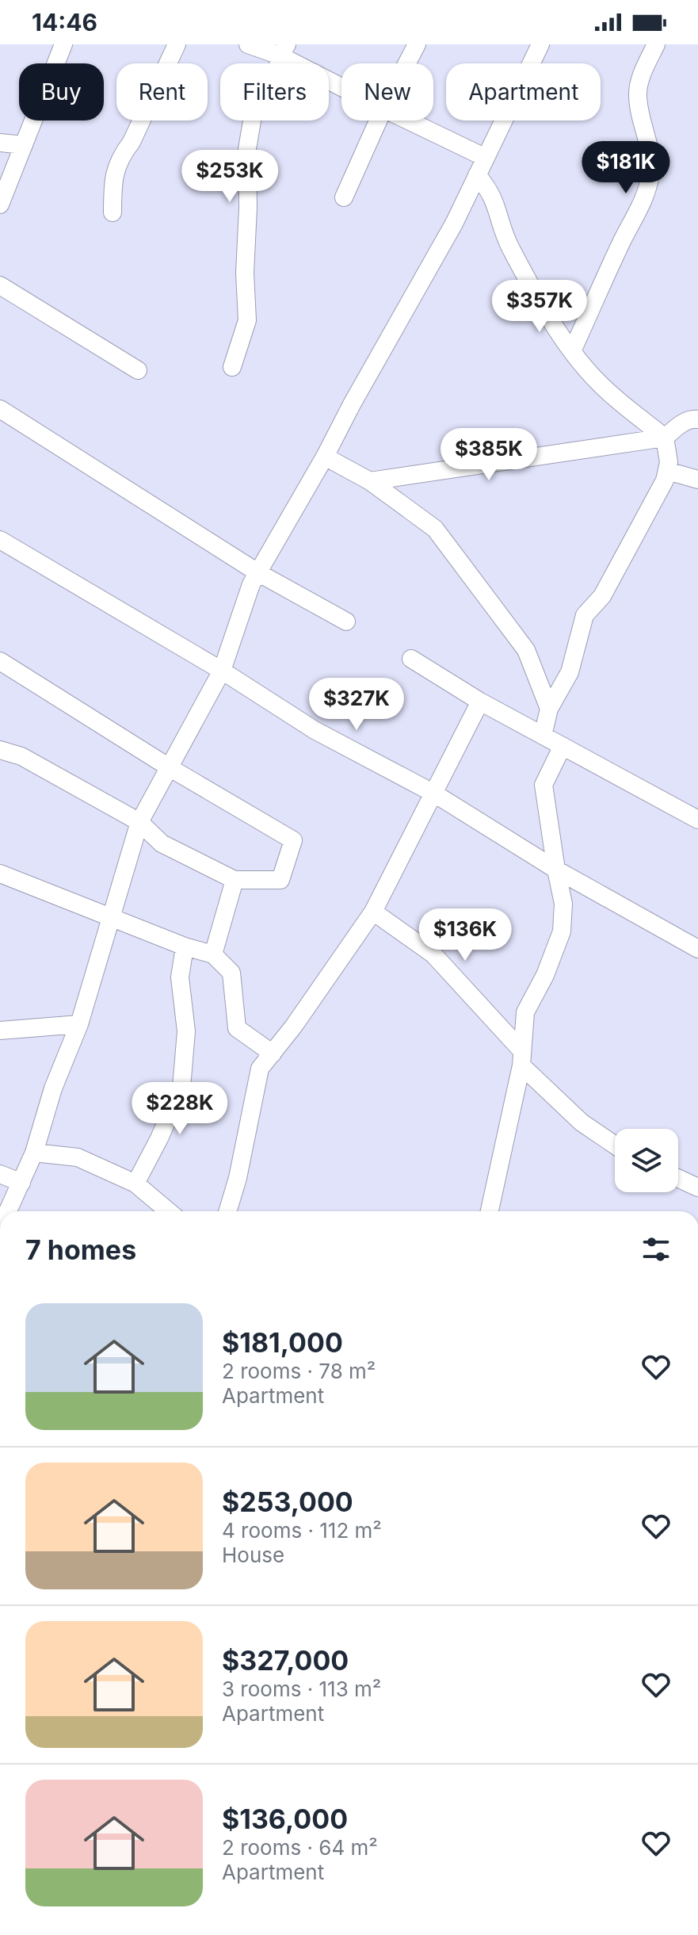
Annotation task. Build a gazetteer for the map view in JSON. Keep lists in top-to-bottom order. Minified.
{"page":{"status":"14:46","chip":["Buy","Rent","Filters","New","Apartment"],"price":["$181K","$253K","$357K","$385K","$327K","$136K","$228K"],"heading":"7 homes","list":[{"name":"$181,000","note":"2 rooms · 78 m² · Apartment"},{"name":"$253,000","note":"4 rooms · 112 m² · House"},{"name":"$327,000","note":"3 rooms · 113 m² · Apartment"},{"name":"$136,000","note":"2 rooms · 64 m² · Apartment"}]}}
